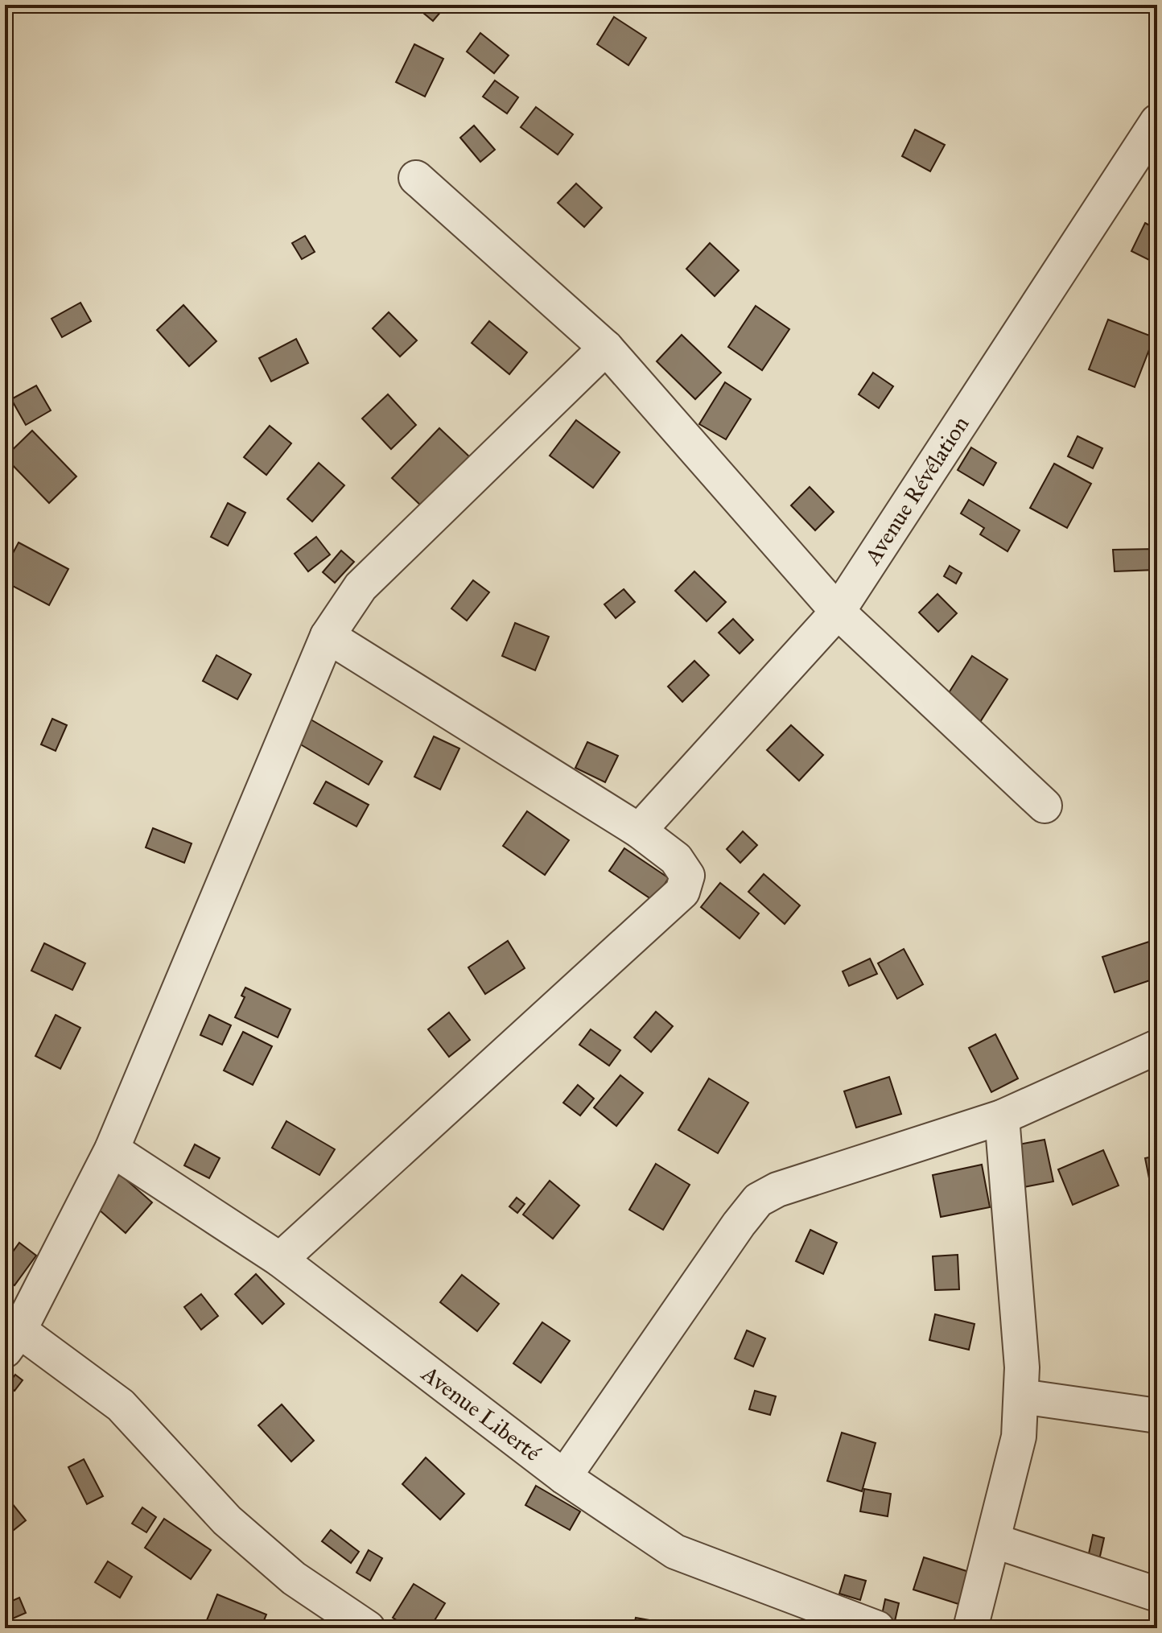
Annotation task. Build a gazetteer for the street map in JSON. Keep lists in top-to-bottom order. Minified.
{"streets":{"street":["Avenue Révélation","Avenue Liberté"]}}
